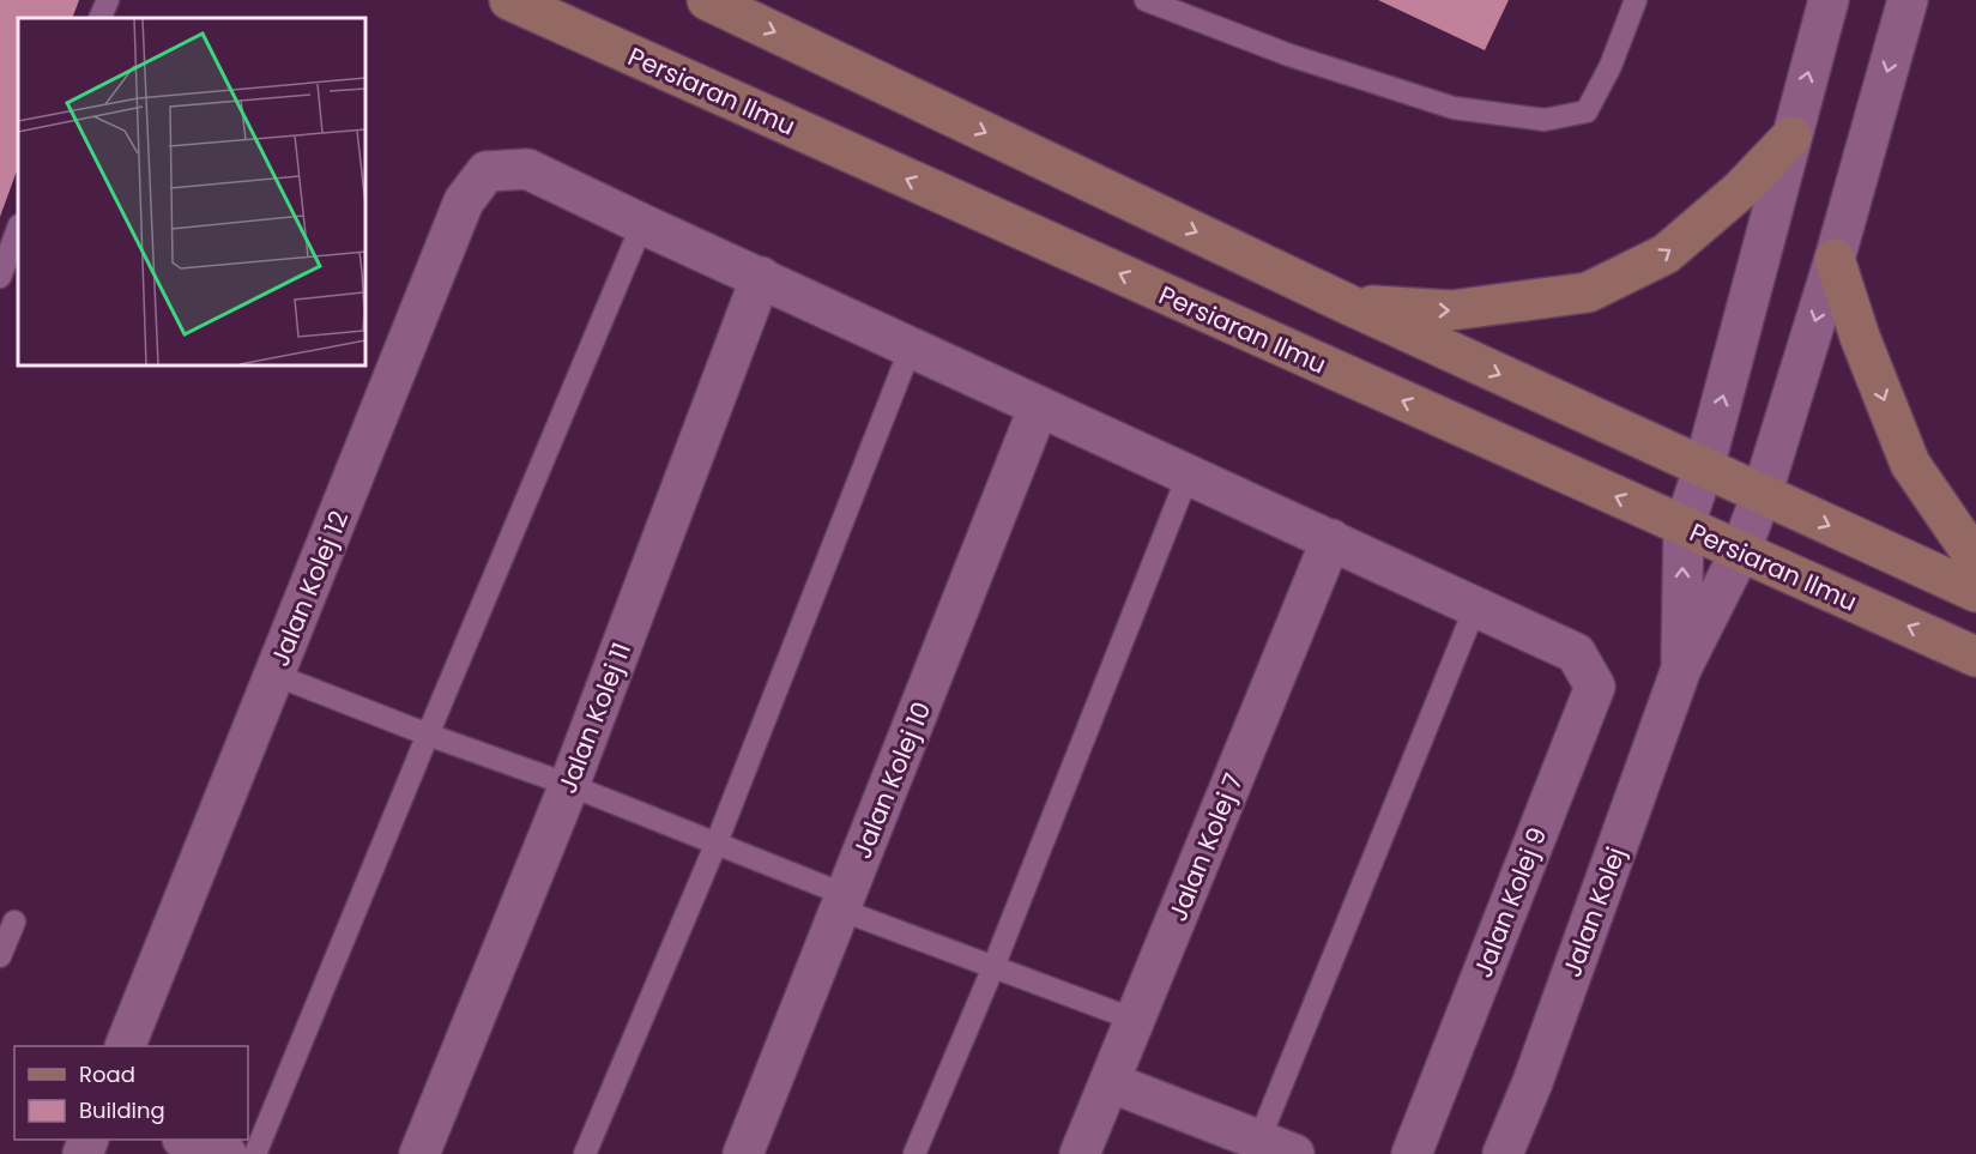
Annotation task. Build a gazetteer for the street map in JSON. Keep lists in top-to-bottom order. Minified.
{"streets":{"main road":["Persiaran Ilmu"],"street":["Jalan Kolej 12","Jalan Kolej 11","Jalan Kolej 10","Jalan Kolej 7","Jalan Kolej 9","Jalan Kolej"]},"legend":["Road","Building"]}
